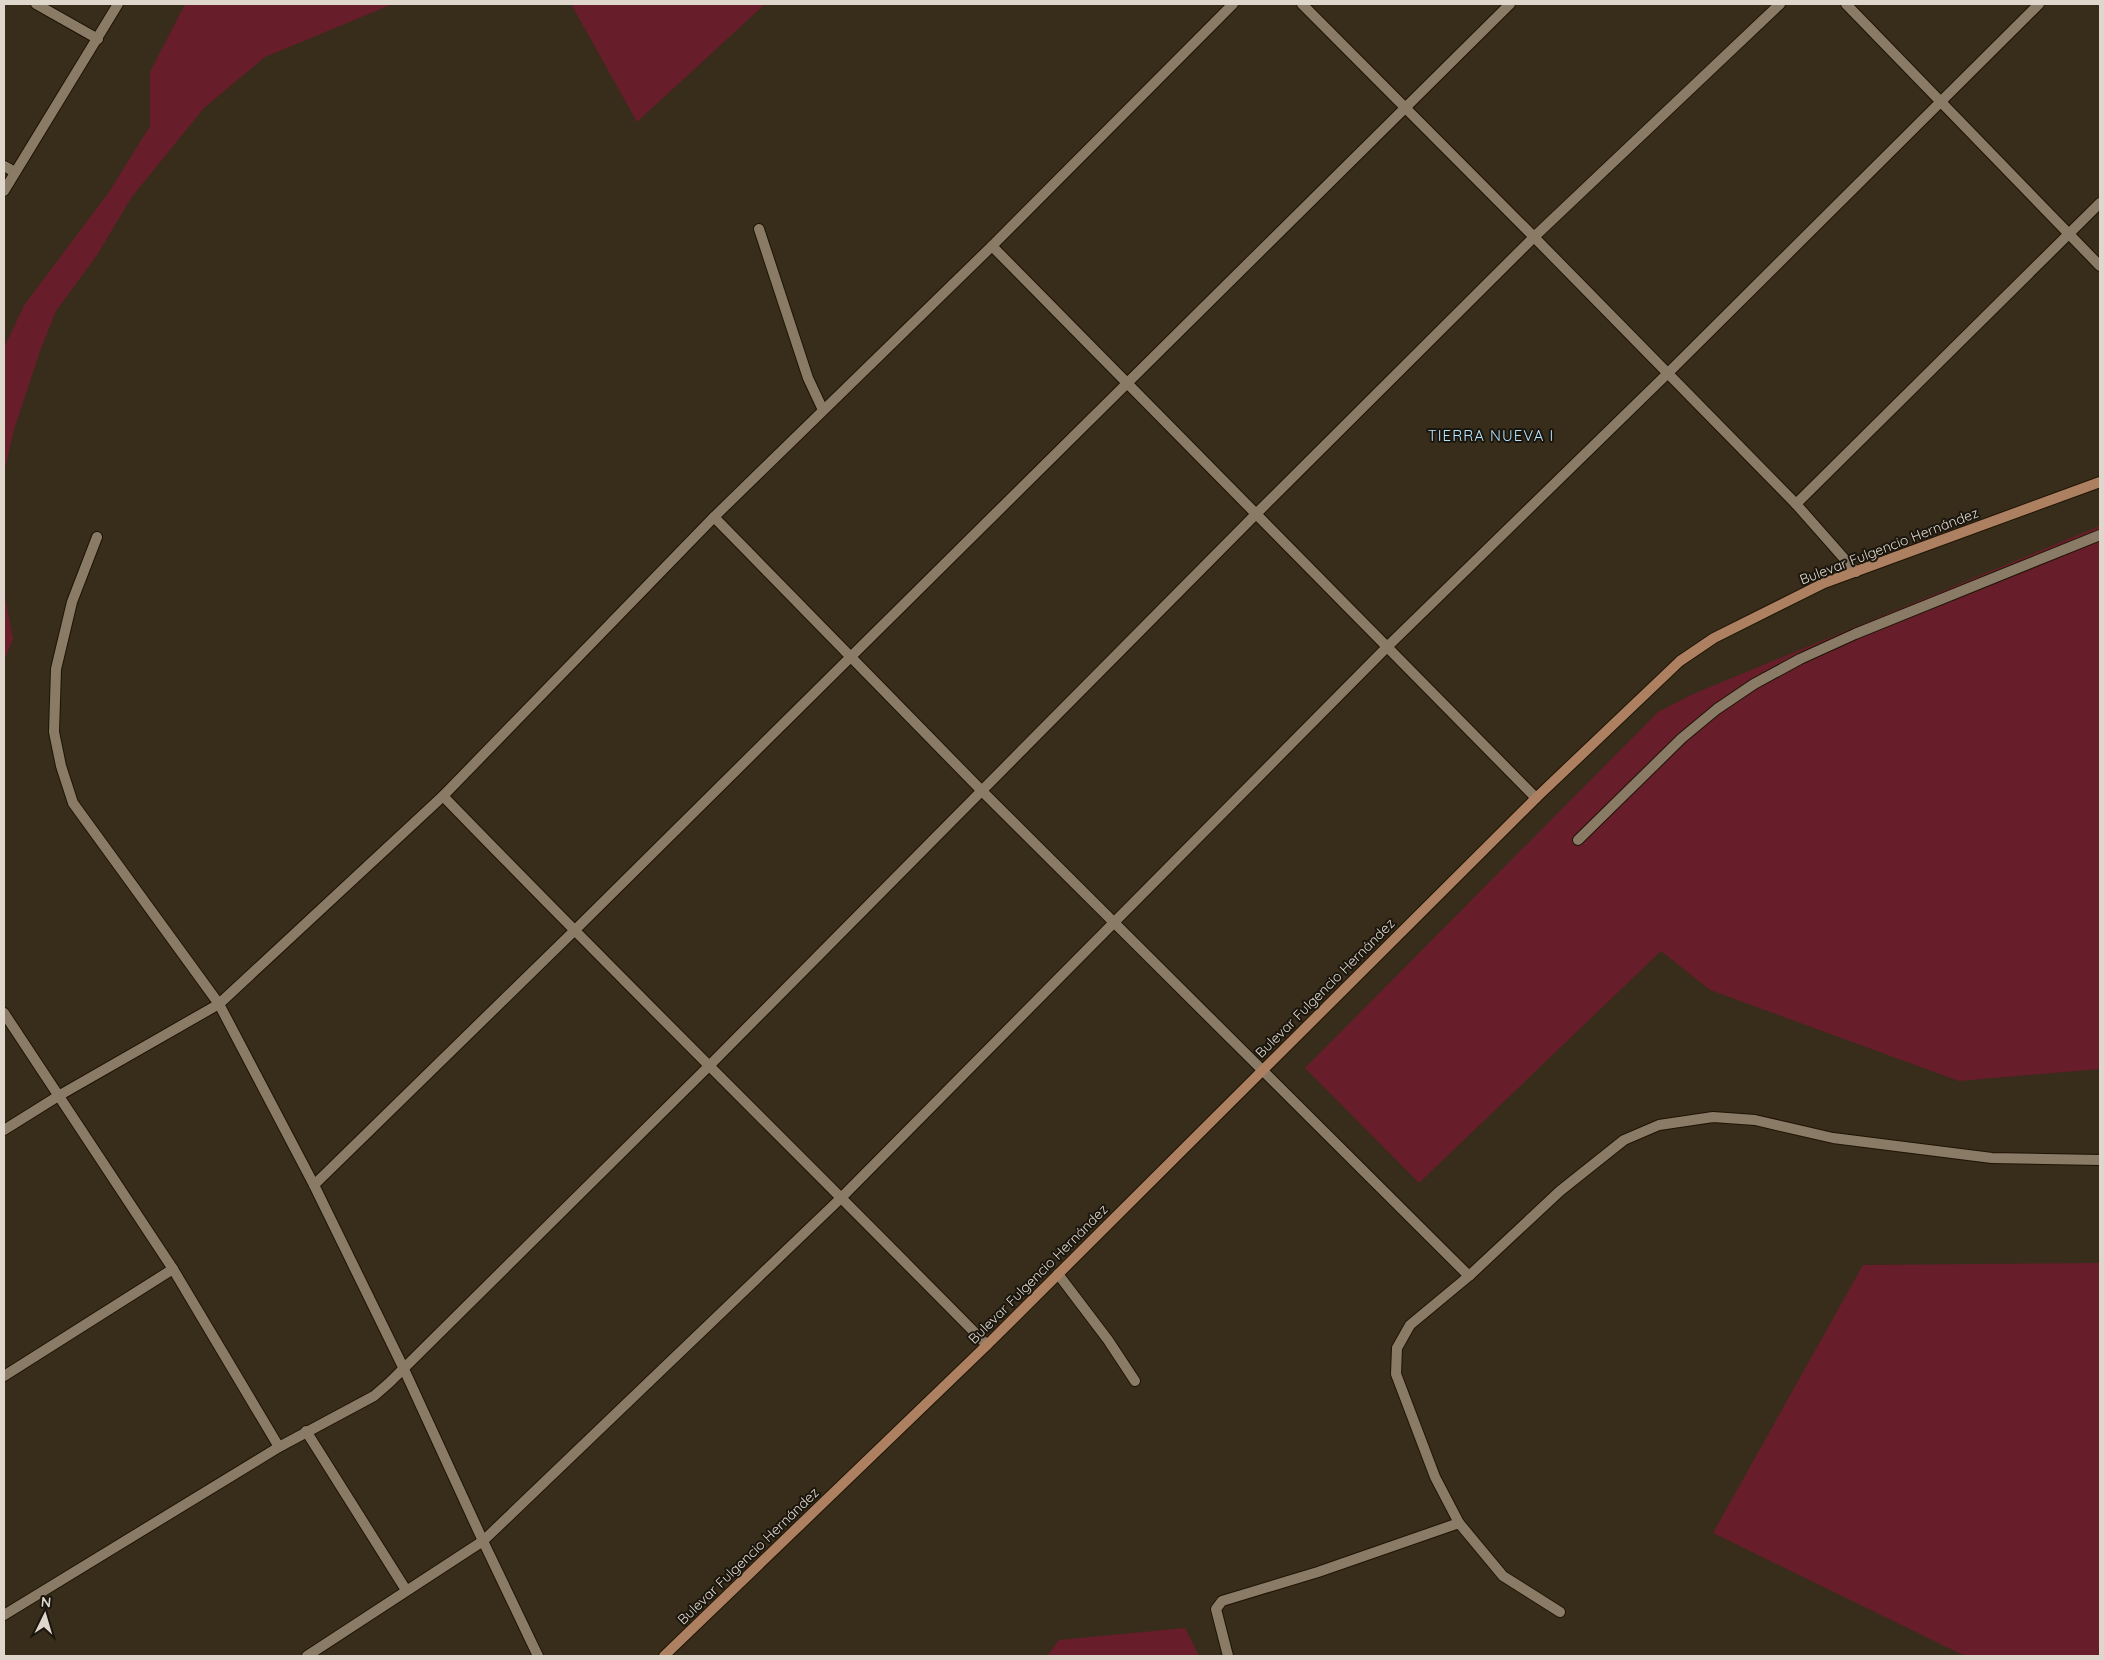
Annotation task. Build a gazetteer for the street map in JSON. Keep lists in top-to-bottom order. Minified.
{"streets":{"street":["Bulevar Fulgencio Hernández"]},"districts":["TIERRA NUEVA I"],"north":"top"}
